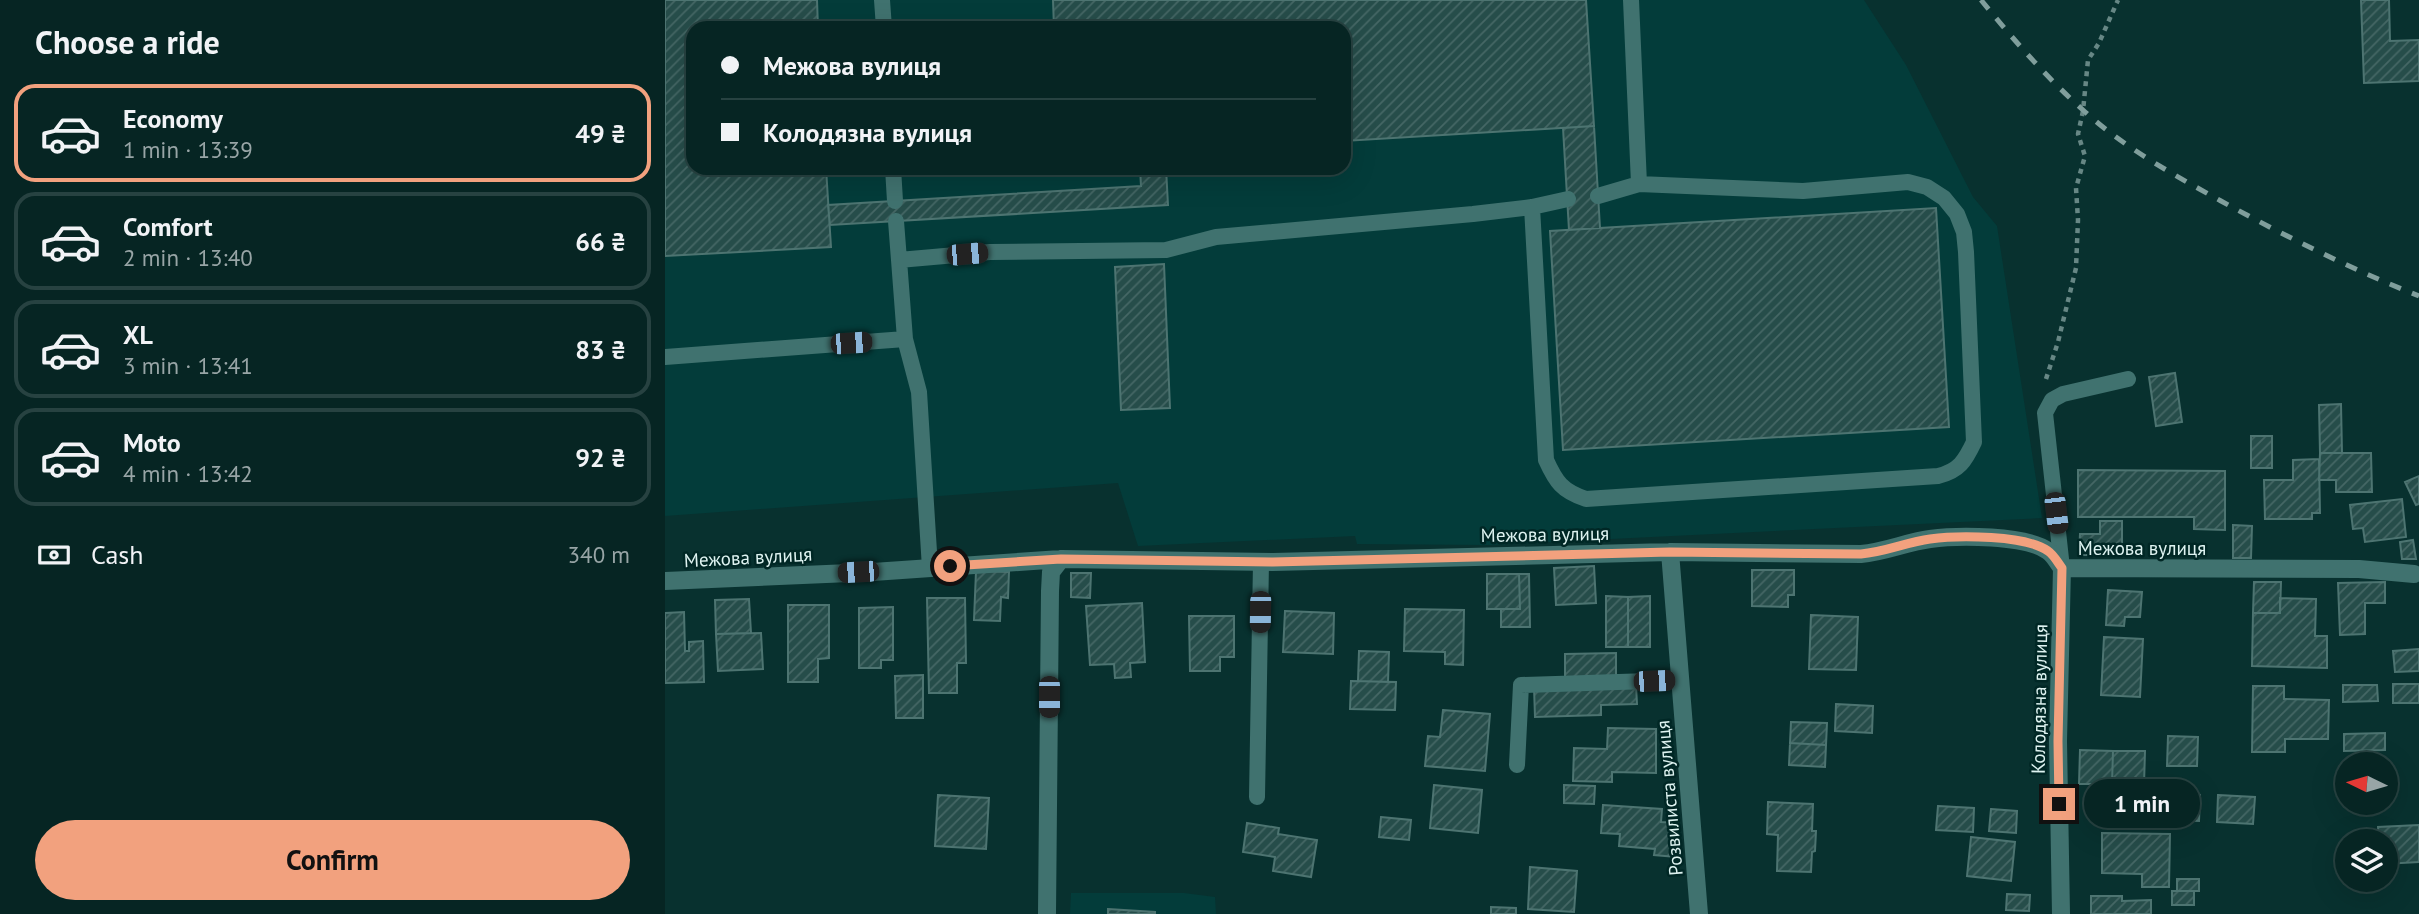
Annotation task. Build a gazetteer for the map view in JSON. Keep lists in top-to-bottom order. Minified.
{"streets":{"street":["Межова вулиця","Колодязна вулиця","Розвилиста вулиця"]},"crossings":[["Межова вулиця","Колодязна вулиця"],["Межова вулиця","Розвилиста вулиця"]],"north":"left","page":{"heading":"Choose a ride","banner":["Межова вулиця","Колодязна вулиця"],"list":[{"name":"Economy","note":"1 min · 13:39","value":"49 ₴"},{"name":"Comfort","note":"2 min · 13:40","value":"66 ₴"},{"name":"XL","note":"3 min · 13:41","value":"83 ₴"},{"name":"Moto","note":"4 min · 13:42","value":"92 ₴"}],"pay":["Cash","340 m"],"bubble":"1 min","buttons":"Confirm"}}
